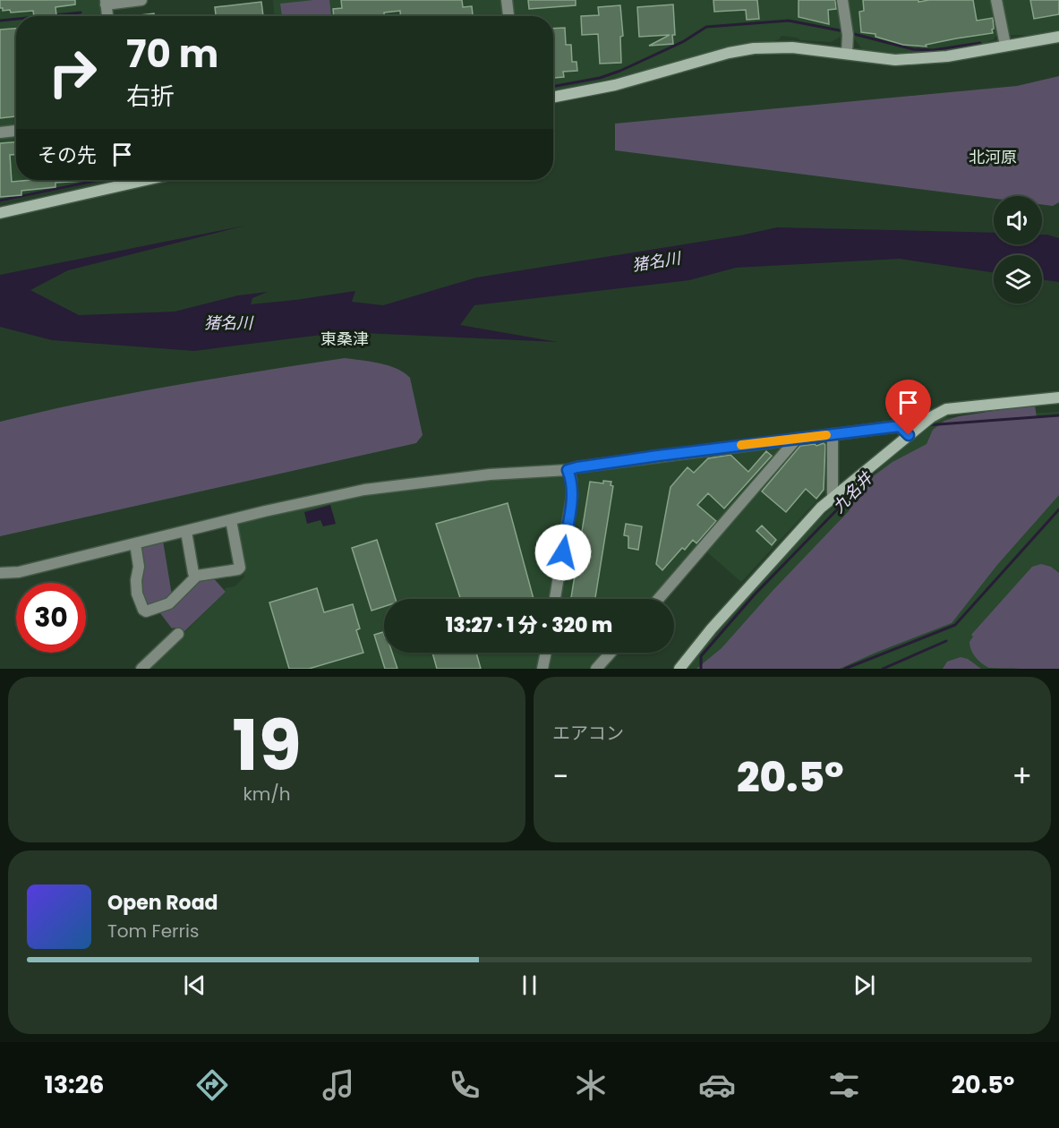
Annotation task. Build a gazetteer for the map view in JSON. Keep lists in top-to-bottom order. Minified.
{"districts":["北河原","東桑津"],"water":["猪名川","九名井"],"page":{"turn":["70 m","右折"],"then":"その先","limit":"30","trip":"13:27 · 1 分 · 320 m","tile":[["19","km/h"],"エアコン"],"heat":["−","20.5°","+"],"song":["Open Road","Tom Ferris"],"tabs":["13:26","20.5°"]}}
